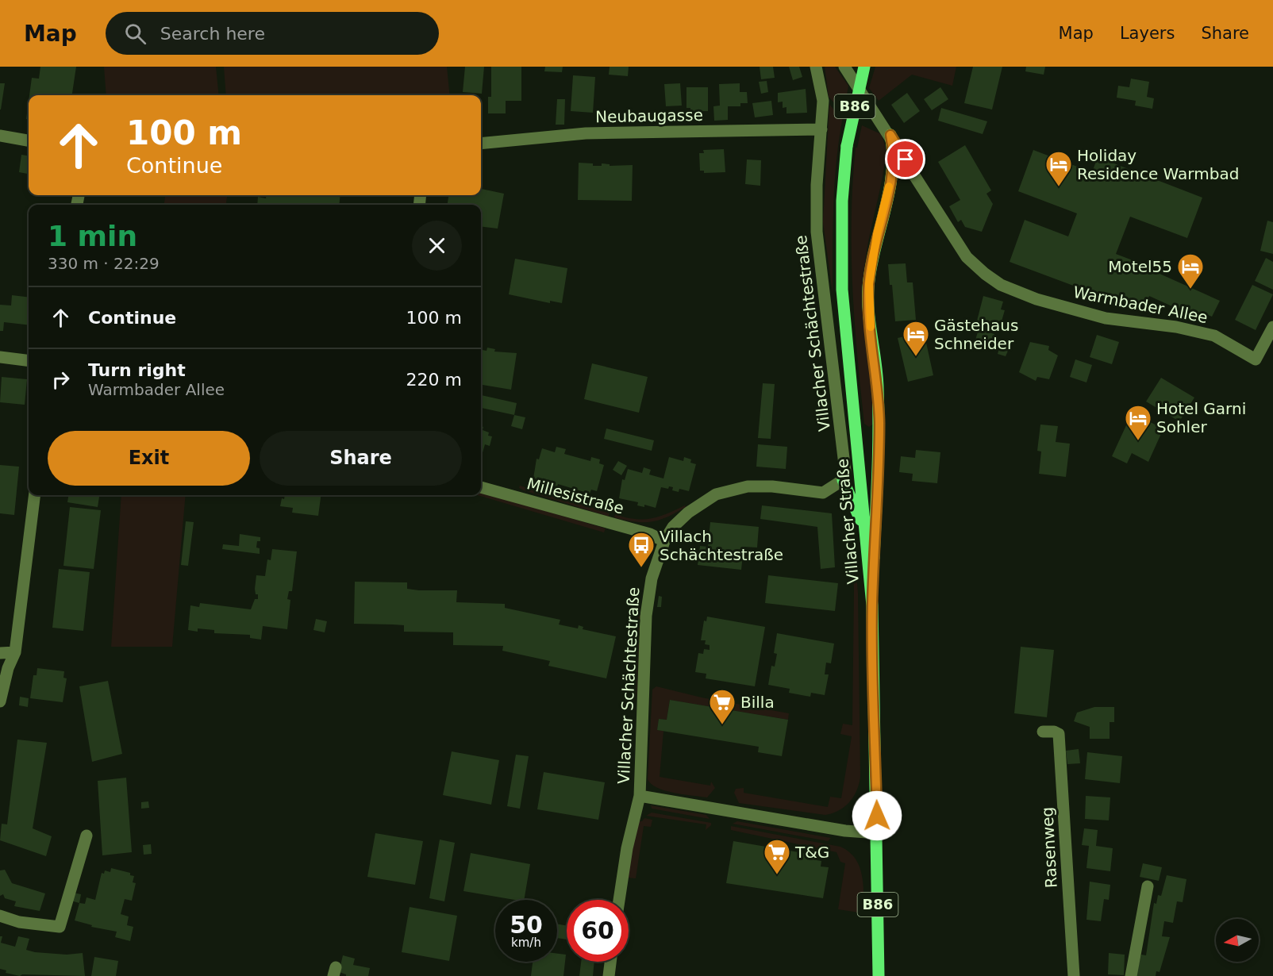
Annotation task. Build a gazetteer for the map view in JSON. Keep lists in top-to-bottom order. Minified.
{"streets":{"main road":["B86","Villacher Straße"],"street":["Neubaugasse","Warmbader Allee","Villacher Schächtestraße","Millesistraße","Rasenweg"]},"crossings":[["Neubaugasse","Villacher Schächtestraße"],["Villacher Schächtestraße","Millesistraße"],["Villacher Schächtestraße","Villacher Straße"]],"places":{"hotel":["Holiday Residence Warmbad","Motel55","Gästehaus Schneider","Hotel Garni Sohler"],"bus stop":["Villach Schächtestraße"],"supermarket":["Billa","T&G"]},"north":"left","page":{"header":"Map","search":"Search here","nav":["Map","Layers","Share"],"turn":["100 m","Continue"],"heading":["1 min","330 m · 22:29"],"list":[{"name":"Continue","value":"100 m"},{"name":"Turn right","note":"Warmbader Allee","value":"220 m"}],"buttons":["Exit","Share"],"speed":"50 km/h","limit":"60"}}
